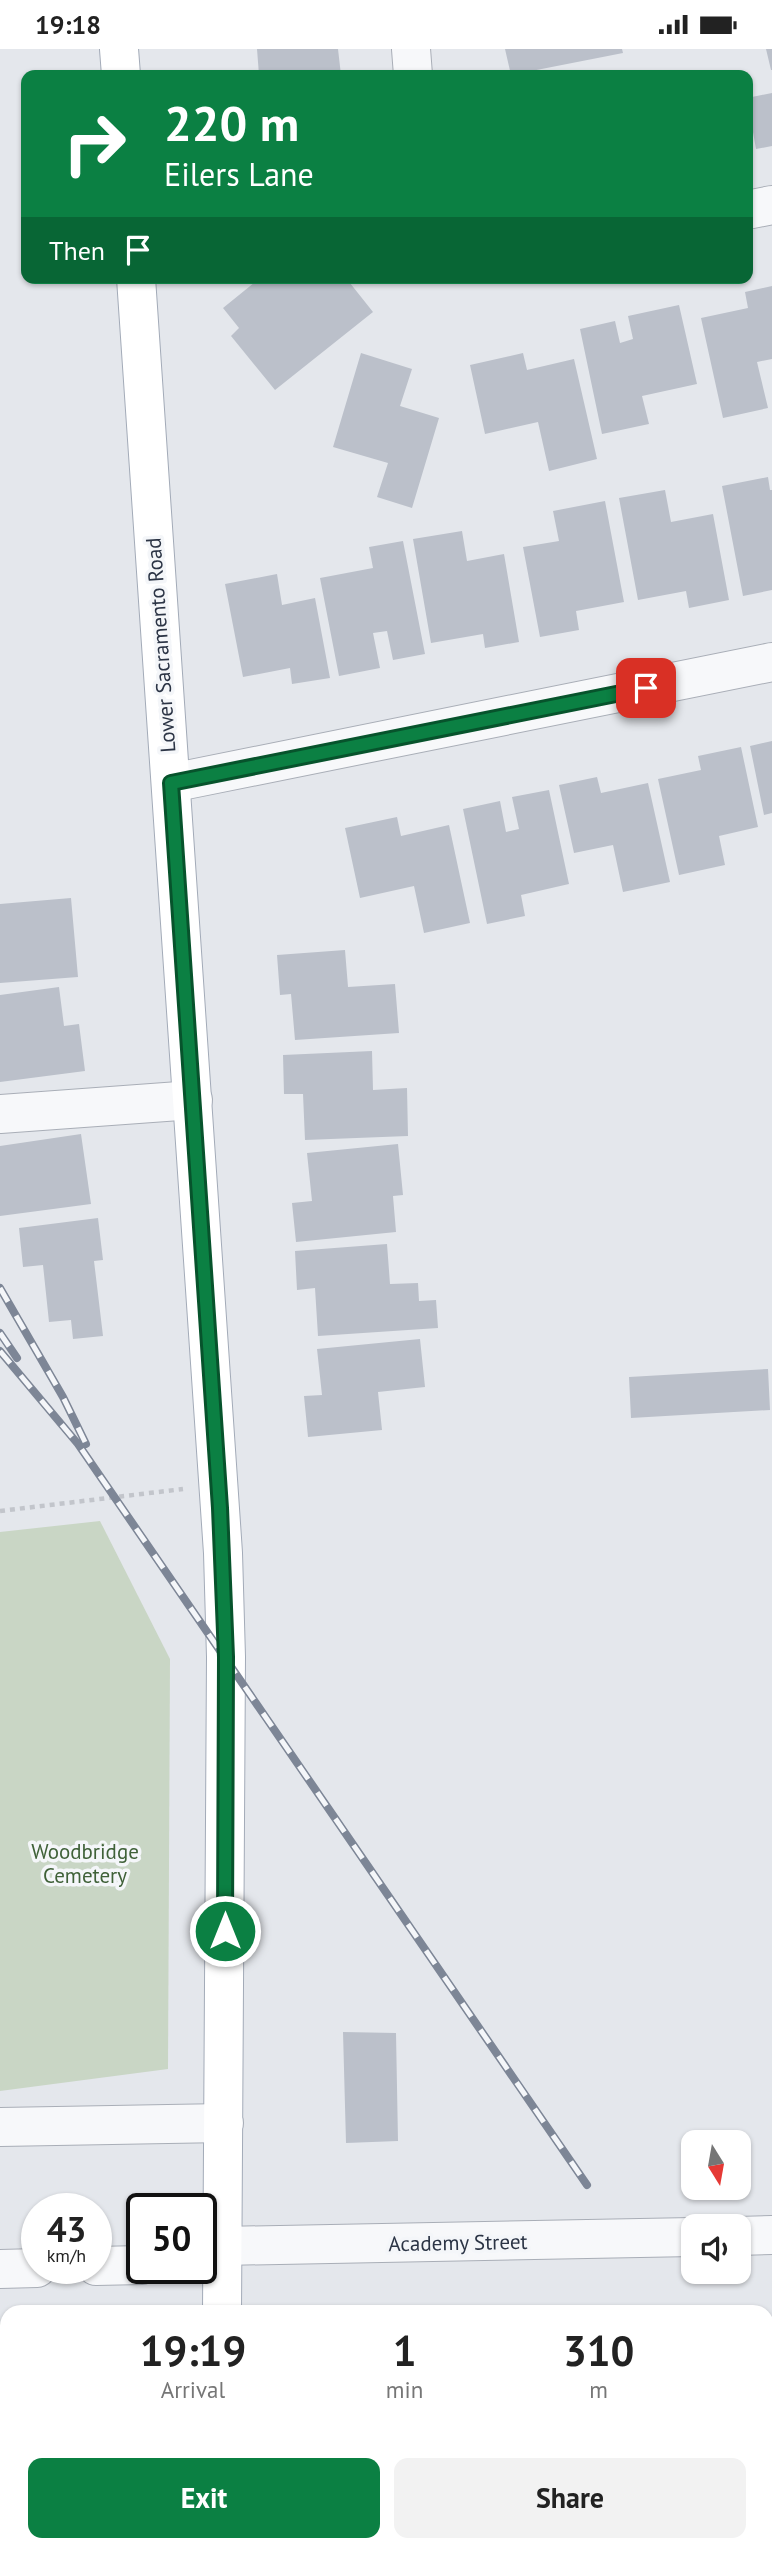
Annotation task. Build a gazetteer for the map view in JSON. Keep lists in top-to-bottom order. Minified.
{"streets":{"main road":["Lower Sacramento Road"],"street":["Academy Street"]},"parks":["Woodbridge Cemetery"],"north":"bottom","page":{"status":"19:18","turn":["220 m","Eilers Lane"],"then":"Then","speed":"43 km/h","limit":"50","eta":["19:19","Arrival","1","min","310","m"],"buttons":["Exit","Share"]}}
